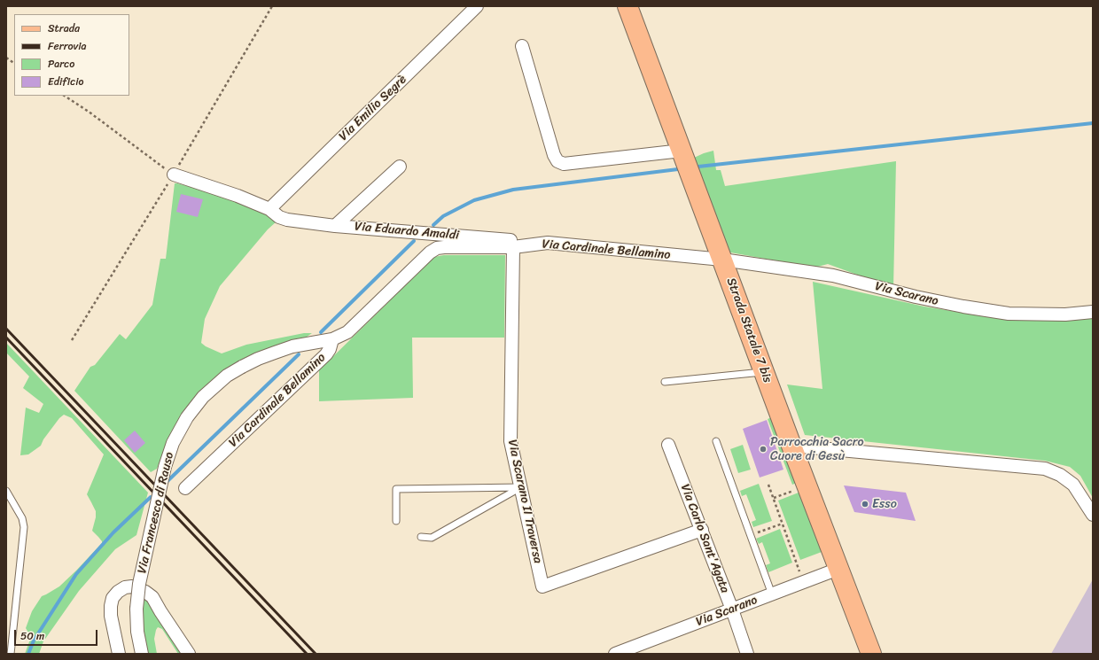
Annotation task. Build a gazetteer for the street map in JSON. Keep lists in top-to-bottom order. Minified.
{"streets":{"main road":["Strada Statale 7 bis"],"street":["Via Emilio Segrè","Via Eduardo Amaldi","Via Cardinale Bellamino","Via Scarano","Via Scarano II Traversa","Via Francesco di Rauso","Via Carlo Sant'Agata"]},"crossings":[["Via Emilio Segrè","Via Eduardo Amaldi"],["Via Eduardo Amaldi","Via Cardinale Bellamino"],["Via Cardinale Bellamino","Via Scarano"],["Via Cardinale Bellamino","Strada Statale 7 bis"],["Via Cardinale Bellamino","Via Scarano II Traversa"],["Via Cardinale Bellamino","Via Francesco di Rauso"],["Via Scarano","Strada Statale 7 bis"],["Via Scarano","Via Carlo Sant'Agata"],["Via Scarano II Traversa","Via Carlo Sant'Agata"]],"places":["Parrocchia Sacro Cuore di Gesù","Esso"],"legend":["Strada","Ferrovia","Parco","Edificio"],"scale_bar":"50 m"}
